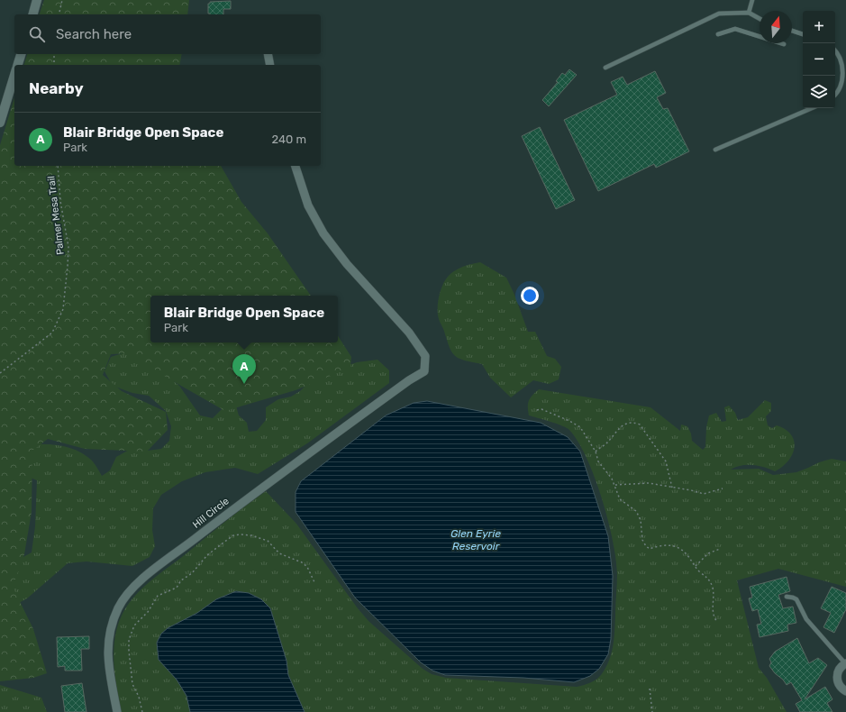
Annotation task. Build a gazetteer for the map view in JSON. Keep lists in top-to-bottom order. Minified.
{"streets":{"street":["Hill Circle"],"path":["Palmer Mesa Trail"]},"water":["Glen Eyrie Reservoir"],"north":"top","page":{"map_buttons":["+","−"],"search":"Search here","heading":"Nearby","list":[{"mark":"A","name":"Blair Bridge Open Space","note":"Park","value":"240 m"}],"popup":["Blair Bridge Open Space","Park"],"pins":"A"}}
